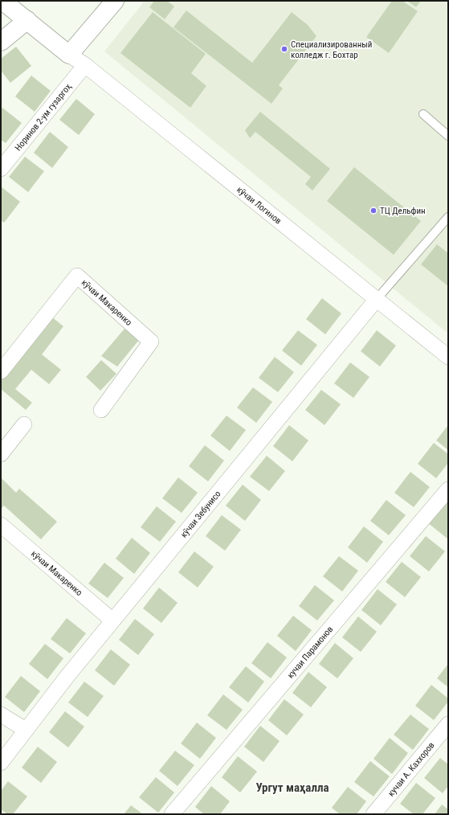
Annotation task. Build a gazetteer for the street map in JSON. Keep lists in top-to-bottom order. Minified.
{"streets":{"street":["Норинов 2-ум гузаргоҳ","кӯчаи Логинов","кӯчаи Макаренко","кӯчаи Зебунисо","кучаи Парамонов","кучаи А. Каххоров"]},"crossings":[["Норинов 2-ум гузаргоҳ","кӯчаи Логинов"],["кӯчаи Логинов","кӯчаи Зебунисо"],["кӯчаи Макаренко","кӯчаи Зебунисо"]],"districts":["Ургут маҳалла"],"places":["Специализированный колледж г. Бохтар","ТЦ Дельфин"]}
